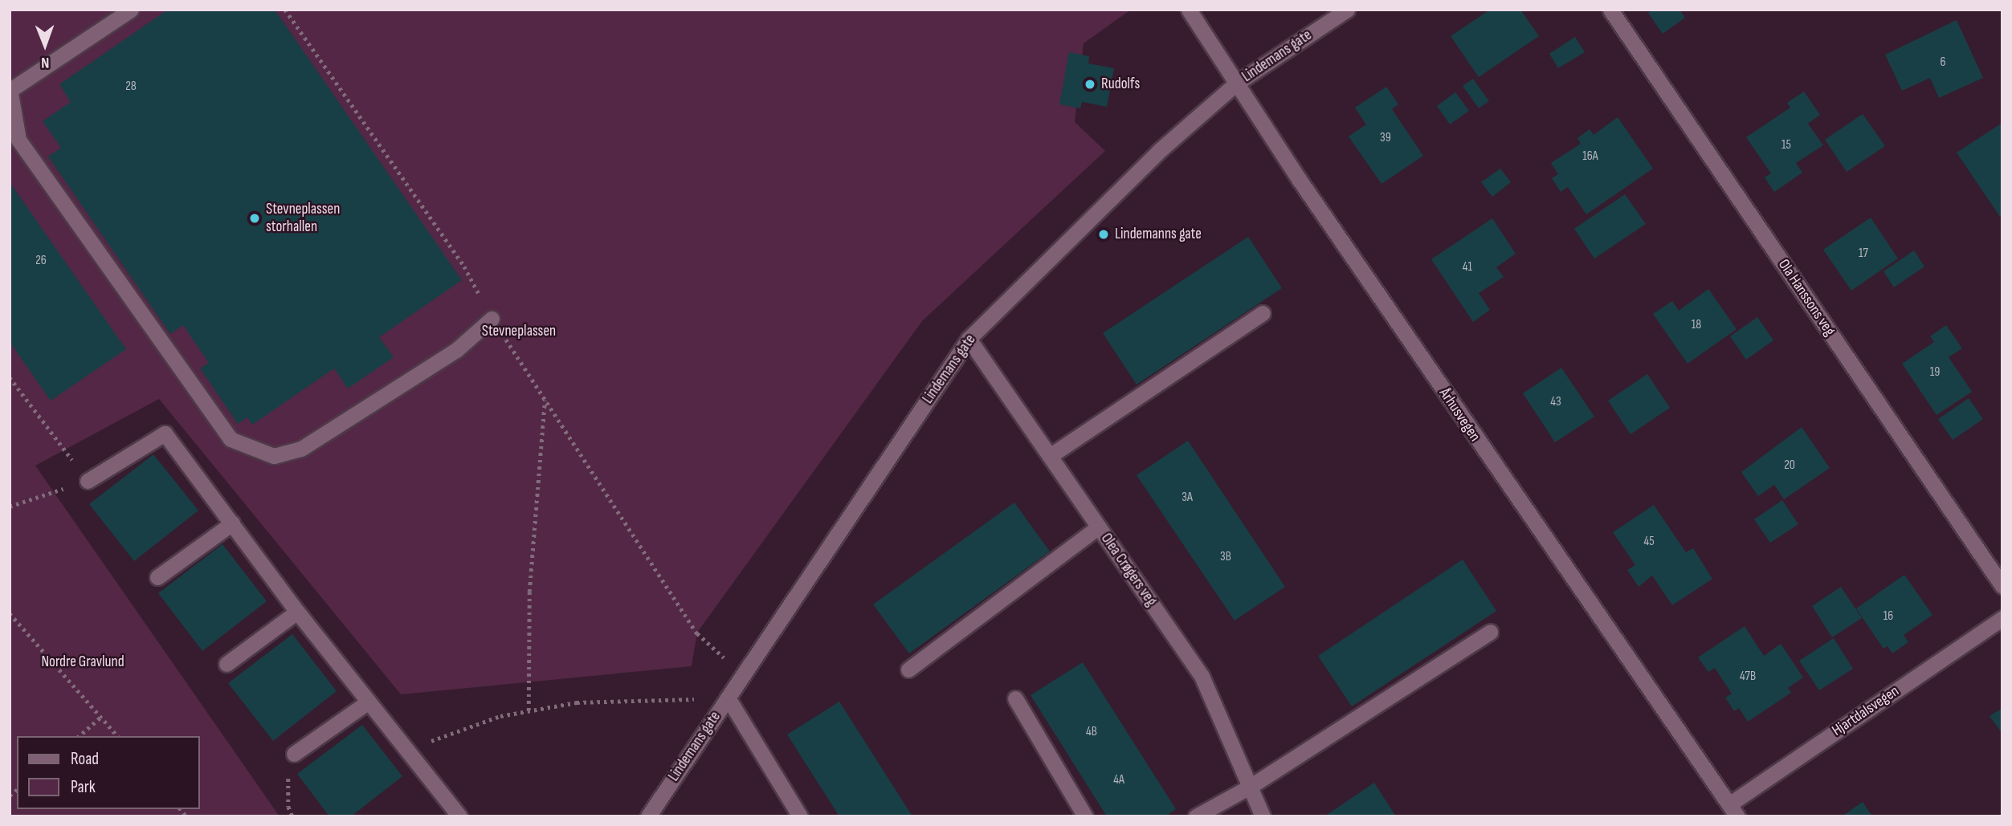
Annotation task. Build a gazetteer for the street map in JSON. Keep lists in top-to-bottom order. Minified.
{"streets":{"street":["Lindemans gate","Ola Hanssons veg","Århusvegen","Olea Crøgers veg","Hjartdalsvegen"]},"crossings":[["Lindemans gate","Århusvegen"],["Lindemans gate","Olea Crøgers veg"],["Århusvegen","Hjartdalsvegen"]],"parks":["Stevneplassen","Nordre Gravlund"],"places":["Rudolfs","Stevneplassen storhallen","Lindemanns gate"],"house_numbers":["6","28","39","15","16A","17","26","41","18","19","43","20","3A","45","3B","16","47B","4B","4A"],"legend":["Road","Park"],"north":"bottom"}
